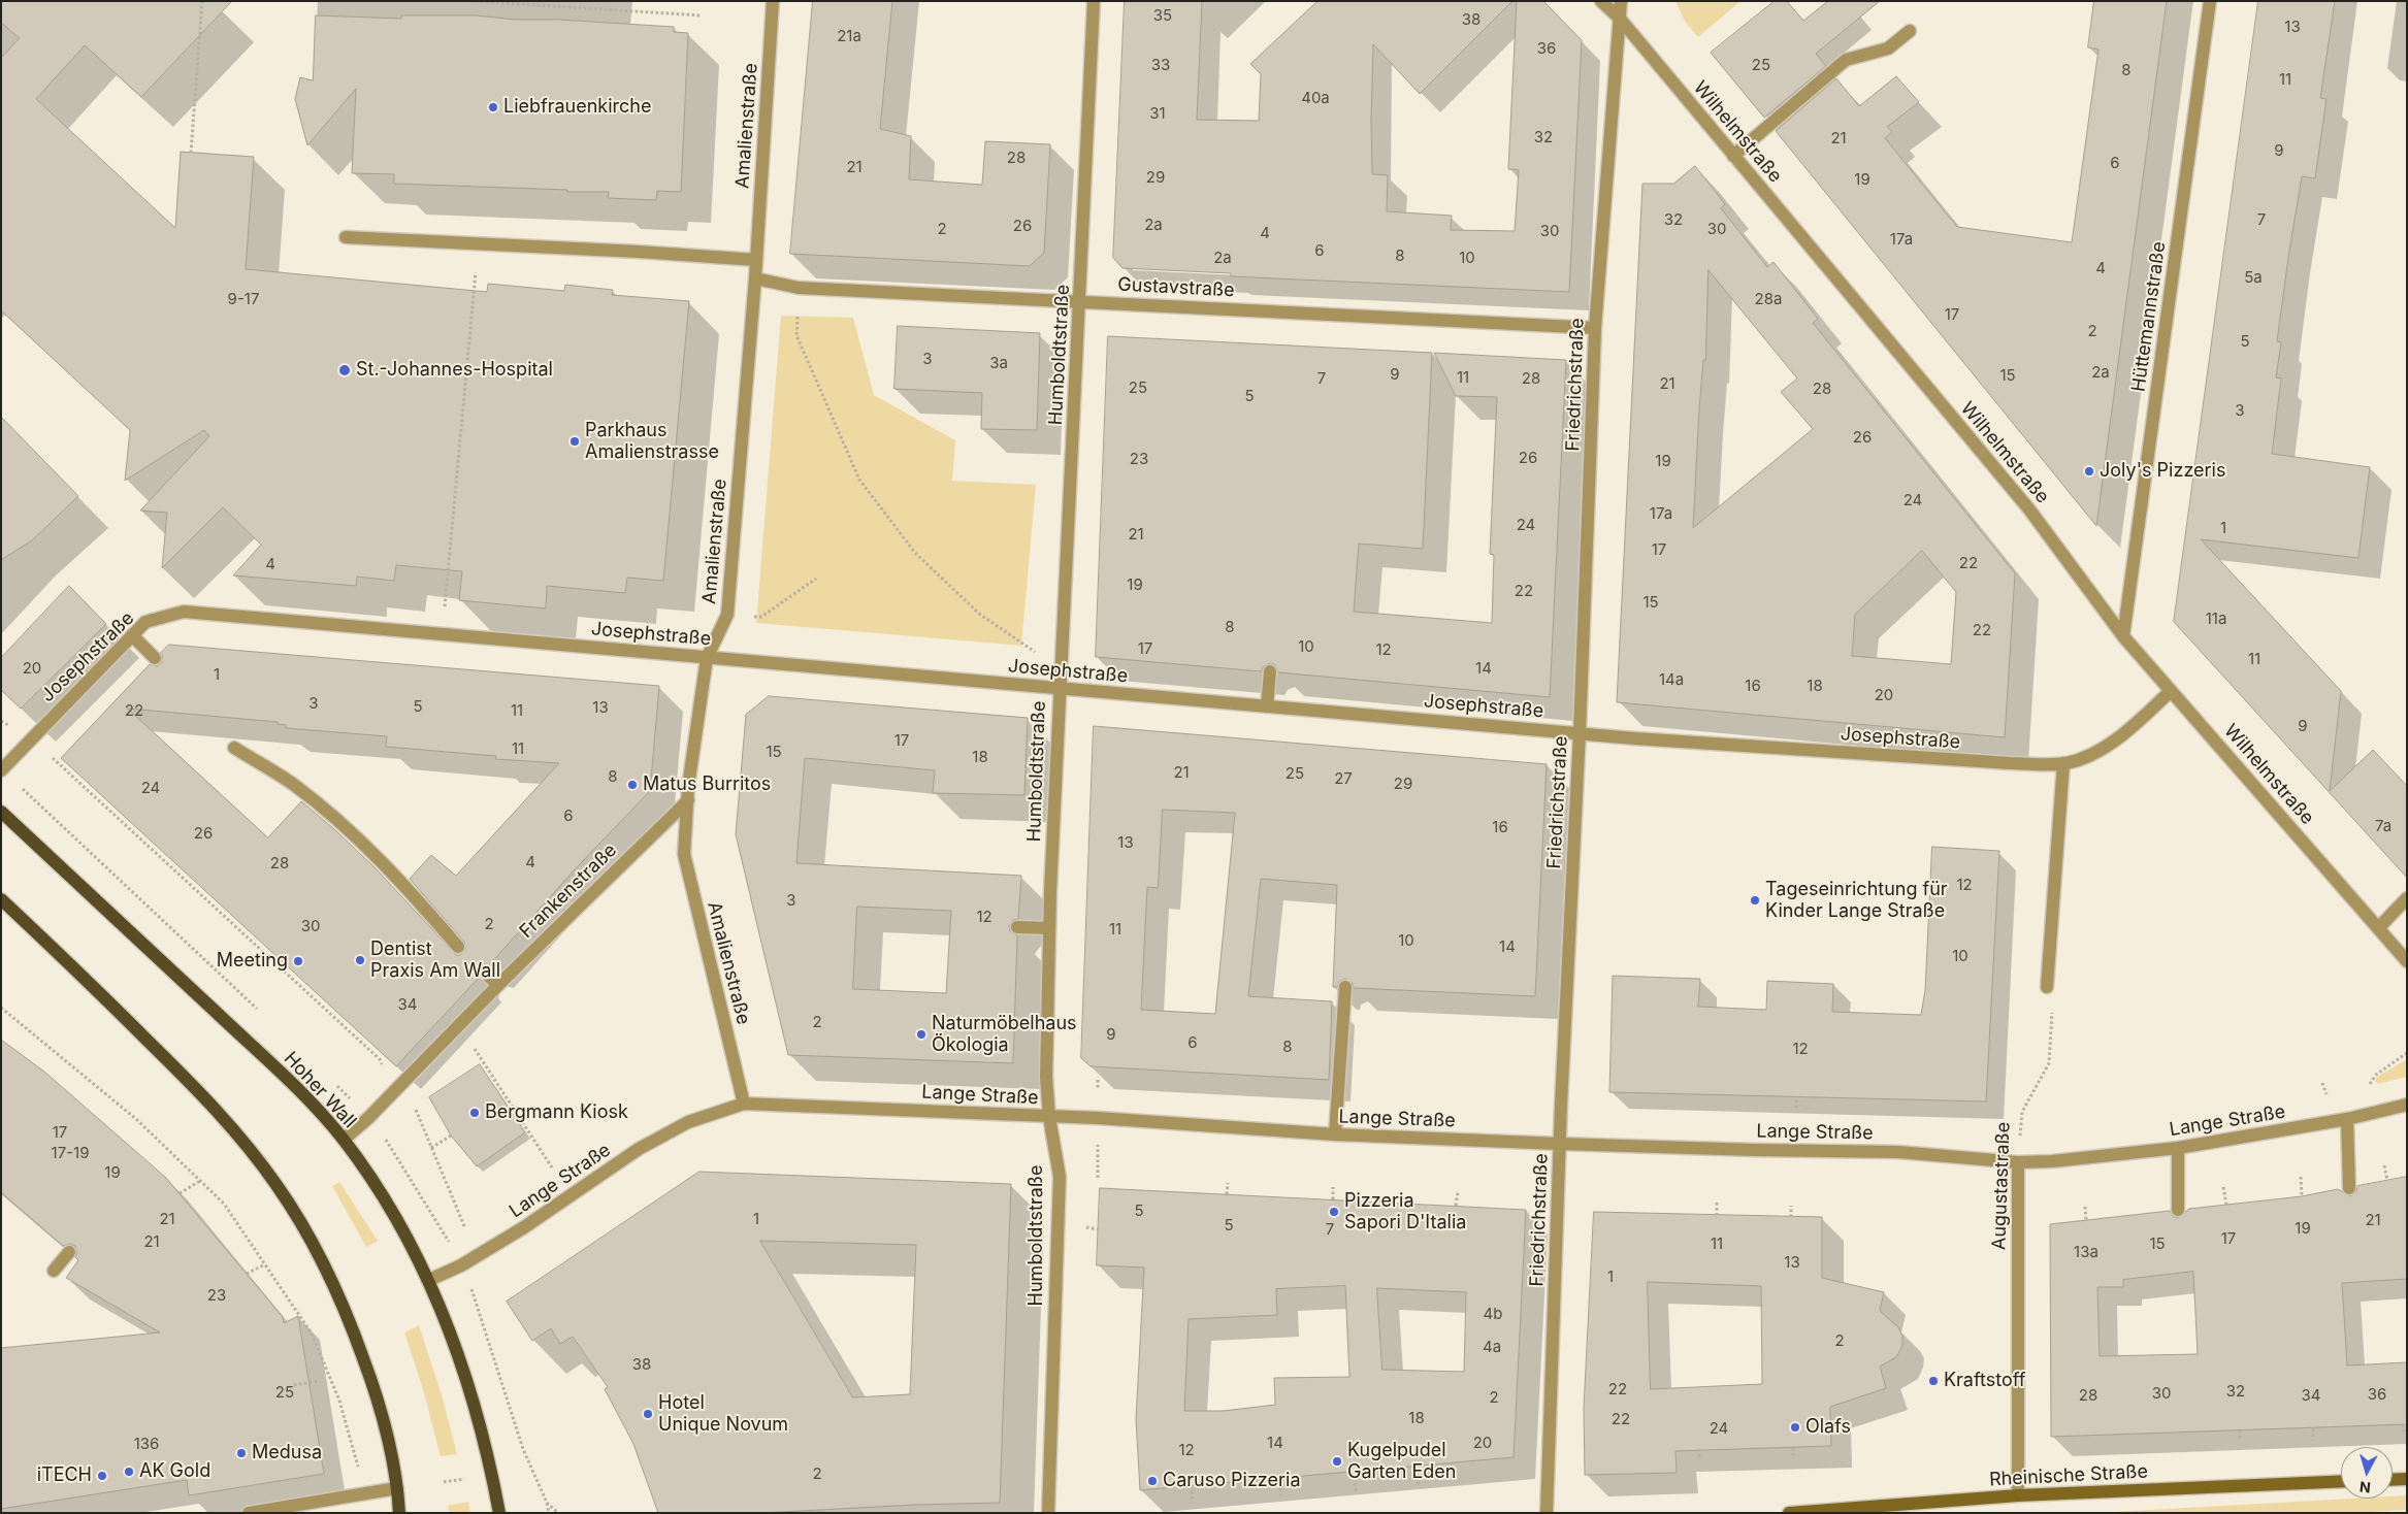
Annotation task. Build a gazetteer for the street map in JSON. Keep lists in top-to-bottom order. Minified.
{"streets":{"main road":["Hoher Wall","Rheinische Straße"],"street":["Amalienstraße","Wilhelmstraße","Gustavstraße","Hüttemannstraße","Humboldtstraße","Friedrichstraße","Josephstraße","Frankenstraße","Lange Straße","Augustastraße"]},"crossings":[["Amalienstraße","Gustavstraße"],["Amalienstraße","Josephstraße"],["Amalienstraße","Frankenstraße"],["Amalienstraße","Lange Straße"],["Wilhelmstraße","Hüttemannstraße"],["Wilhelmstraße","Friedrichstraße"],["Wilhelmstraße","Josephstraße"],["Gustavstraße","Humboldtstraße"],["Gustavstraße","Friedrichstraße"],["Humboldtstraße","Josephstraße"],["Humboldtstraße","Lange Straße"],["Friedrichstraße","Josephstraße"],["Friedrichstraße","Lange Straße"],["Frankenstraße","Hoher Wall"],["Hoher Wall","Lange Straße"],["Lange Straße","Augustastraße"],["Augustastraße","Rheinische Straße"]],"places":["Liebfrauenkirche","St.-Johannes-Hospital","Parkhaus Amalienstrasse","Joly's Pizzeris","Matus Burritos","Tageseinrichtung für Kinder Lange Straße","Dentist Praxis Am Wall","Meeting","Naturmöbelhaus Ökologia","Bergmann Kiosk","Pizzeria Sapori D'Italia","Kraftstoff","Hotel Unique Novum","Olafs","Medusa","Kugelpudel Garten Eden","AK Gold","iTECH","Caruso Pizzeria"],"house_numbers":["35","38","13","21a","36","33","25","8","11","40a","31","32","21","9","28","6","21","29","19","32","7","2a","26","2","30","30","4","17a","6","8","2a","10","4","5a","9-17","28a","17","2","5","3","3a","2a","9","15","11","7","28","21","25","28","5","3","26","26","23","19","24","17a","24","1","21","17","22","4","19","22","15","11a","8","22","10","17","12","11","20","14","1","14a","16","18","20","3","5","13","22","11","9","17","11","15","18","21","25","8","27","29","24","6","7a","16","26","13","4","28","12","3","12","2","30","11","10","14","10","34","2","9","6","8","12","17","17-19","19","5","21","1","21","5","19","7","17","21","11","15","13a","13","1","23","4b","2","4a","38","22","32","25","30","36","28","34","2","18","22","24","14","20","136","12","2"],"north":"bottom"}
